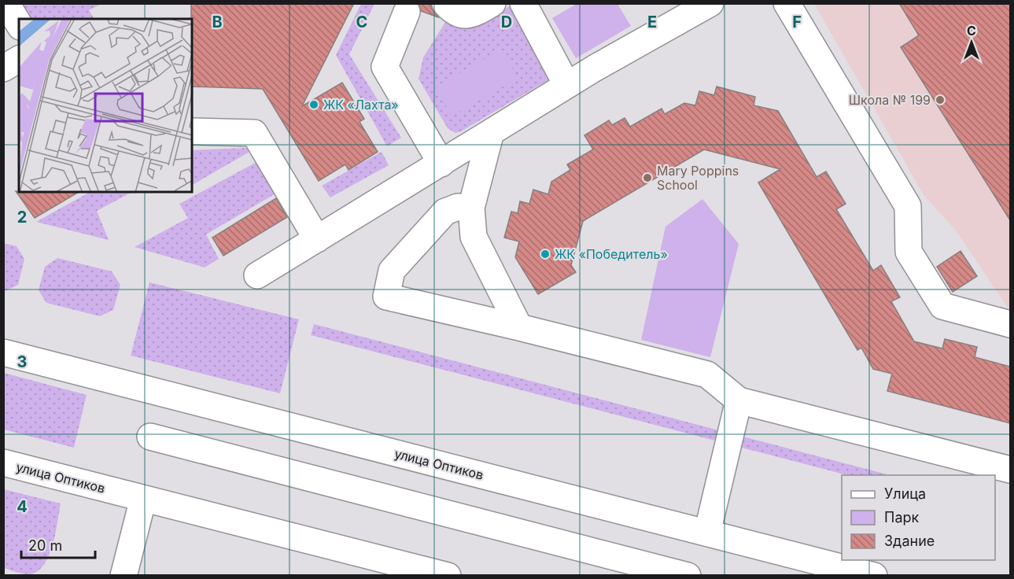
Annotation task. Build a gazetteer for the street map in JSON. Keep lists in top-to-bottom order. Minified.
{"streets":{"street":["улица Оптиков"]},"places":["Школа № 199","ЖК «Лахта»","Mary Poppins School","ЖК «Победитель»"],"legend":["Улица","Парк","Здание"],"scale_bar":"20 m","north":"top","grid":{"columns":["B","C","D","E","F"],"rows":["2","3","4"]}}
